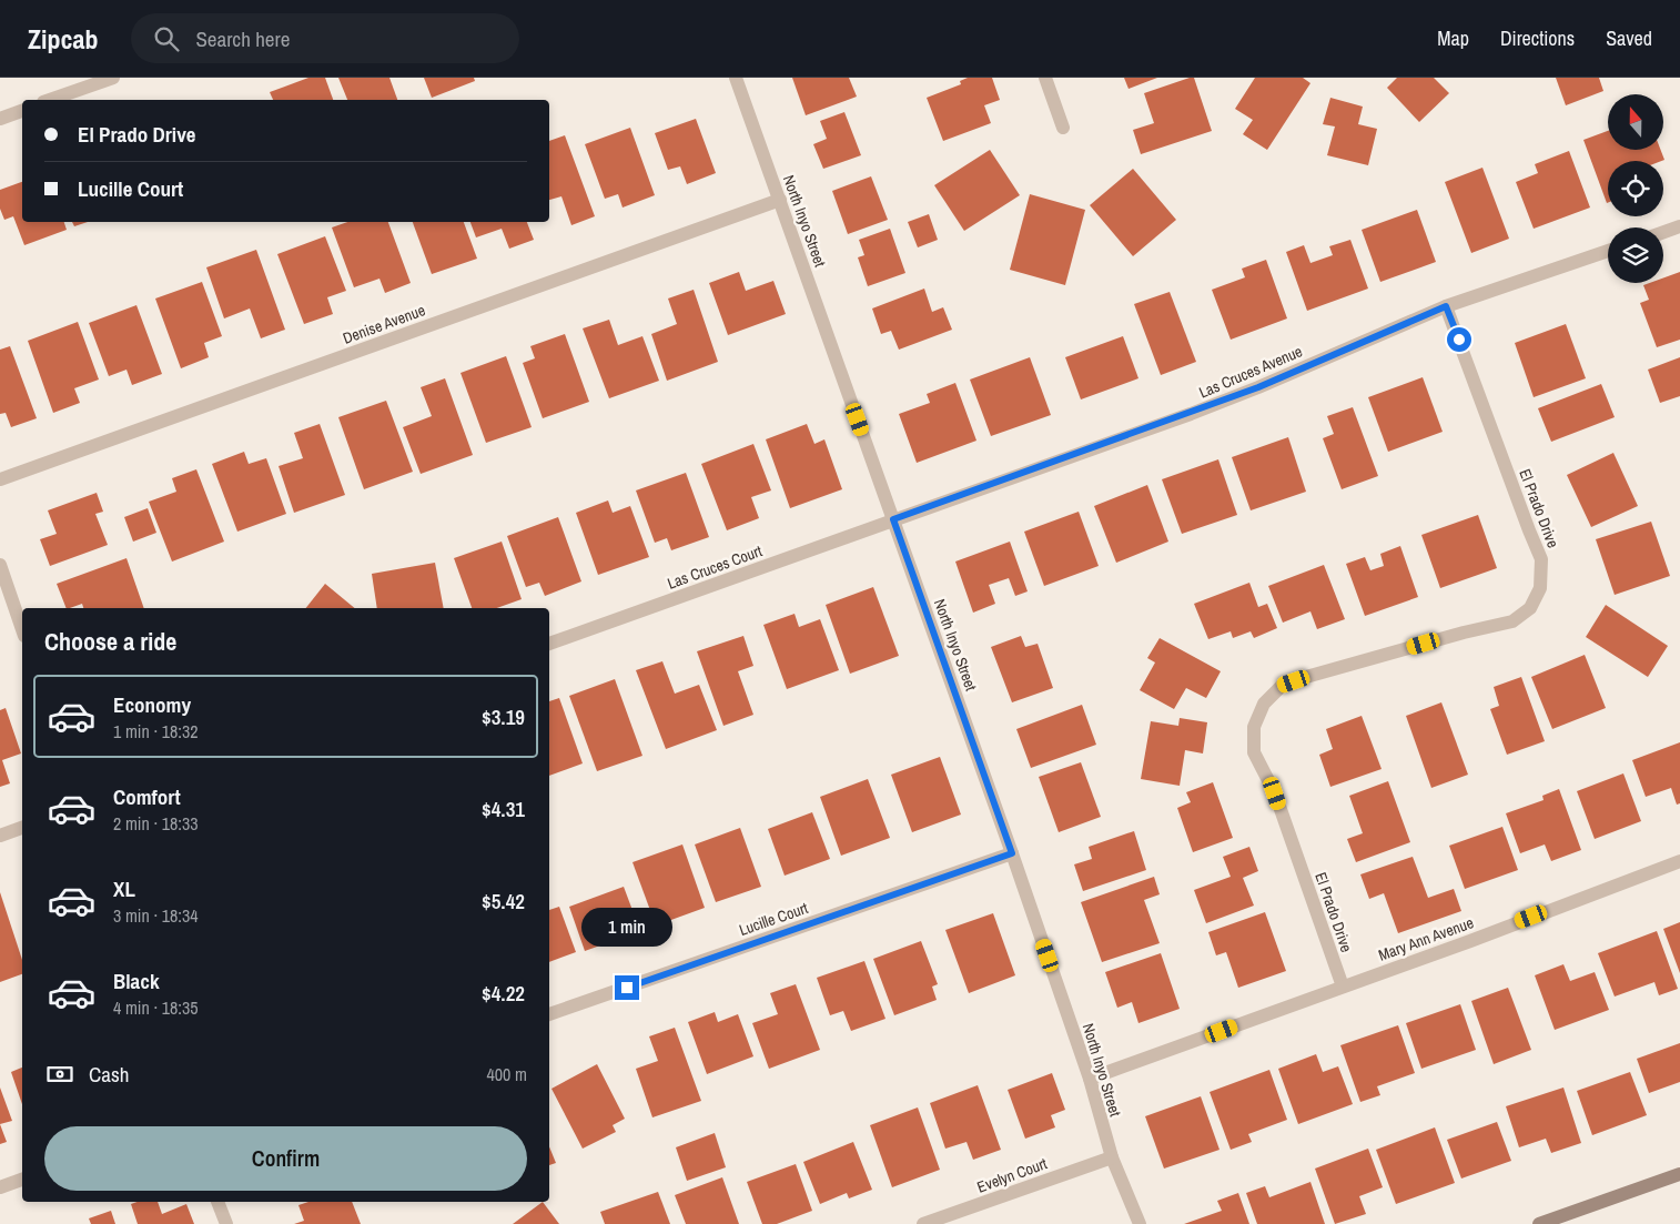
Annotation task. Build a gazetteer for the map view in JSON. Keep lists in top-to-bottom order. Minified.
{"streets":{"street":["North Inyo Street","Denise Avenue","Las Cruces Avenue","El Prado Drive","Las Cruces Court","Lucille Court","Mary Ann Avenue","Evelyn Court"]},"crossings":[["North Inyo Street","Denise Avenue"],["North Inyo Street","Las Cruces Avenue"],["North Inyo Street","Las Cruces Court"],["North Inyo Street","Lucille Court"],["North Inyo Street","Mary Ann Avenue"],["North Inyo Street","Evelyn Court"],["Las Cruces Avenue","El Prado Drive"],["Las Cruces Avenue","Las Cruces Court"],["El Prado Drive","Mary Ann Avenue"]],"north":"top","page":{"header":"Zipcab","search":"Search here","nav":["Map","Directions","Saved"],"banner":["El Prado Drive","Lucille Court"],"heading":"Choose a ride","list":[{"name":"Economy","note":"1 min · 18:32","value":"$3.19"},{"name":"Comfort","note":"2 min · 18:33","value":"$4.31"},{"name":"XL","note":"3 min · 18:34","value":"$5.42"},{"name":"Black","note":"4 min · 18:35","value":"$4.22"}],"bubble":"1 min","pay":["Cash","400 m"],"buttons":"Confirm"}}
